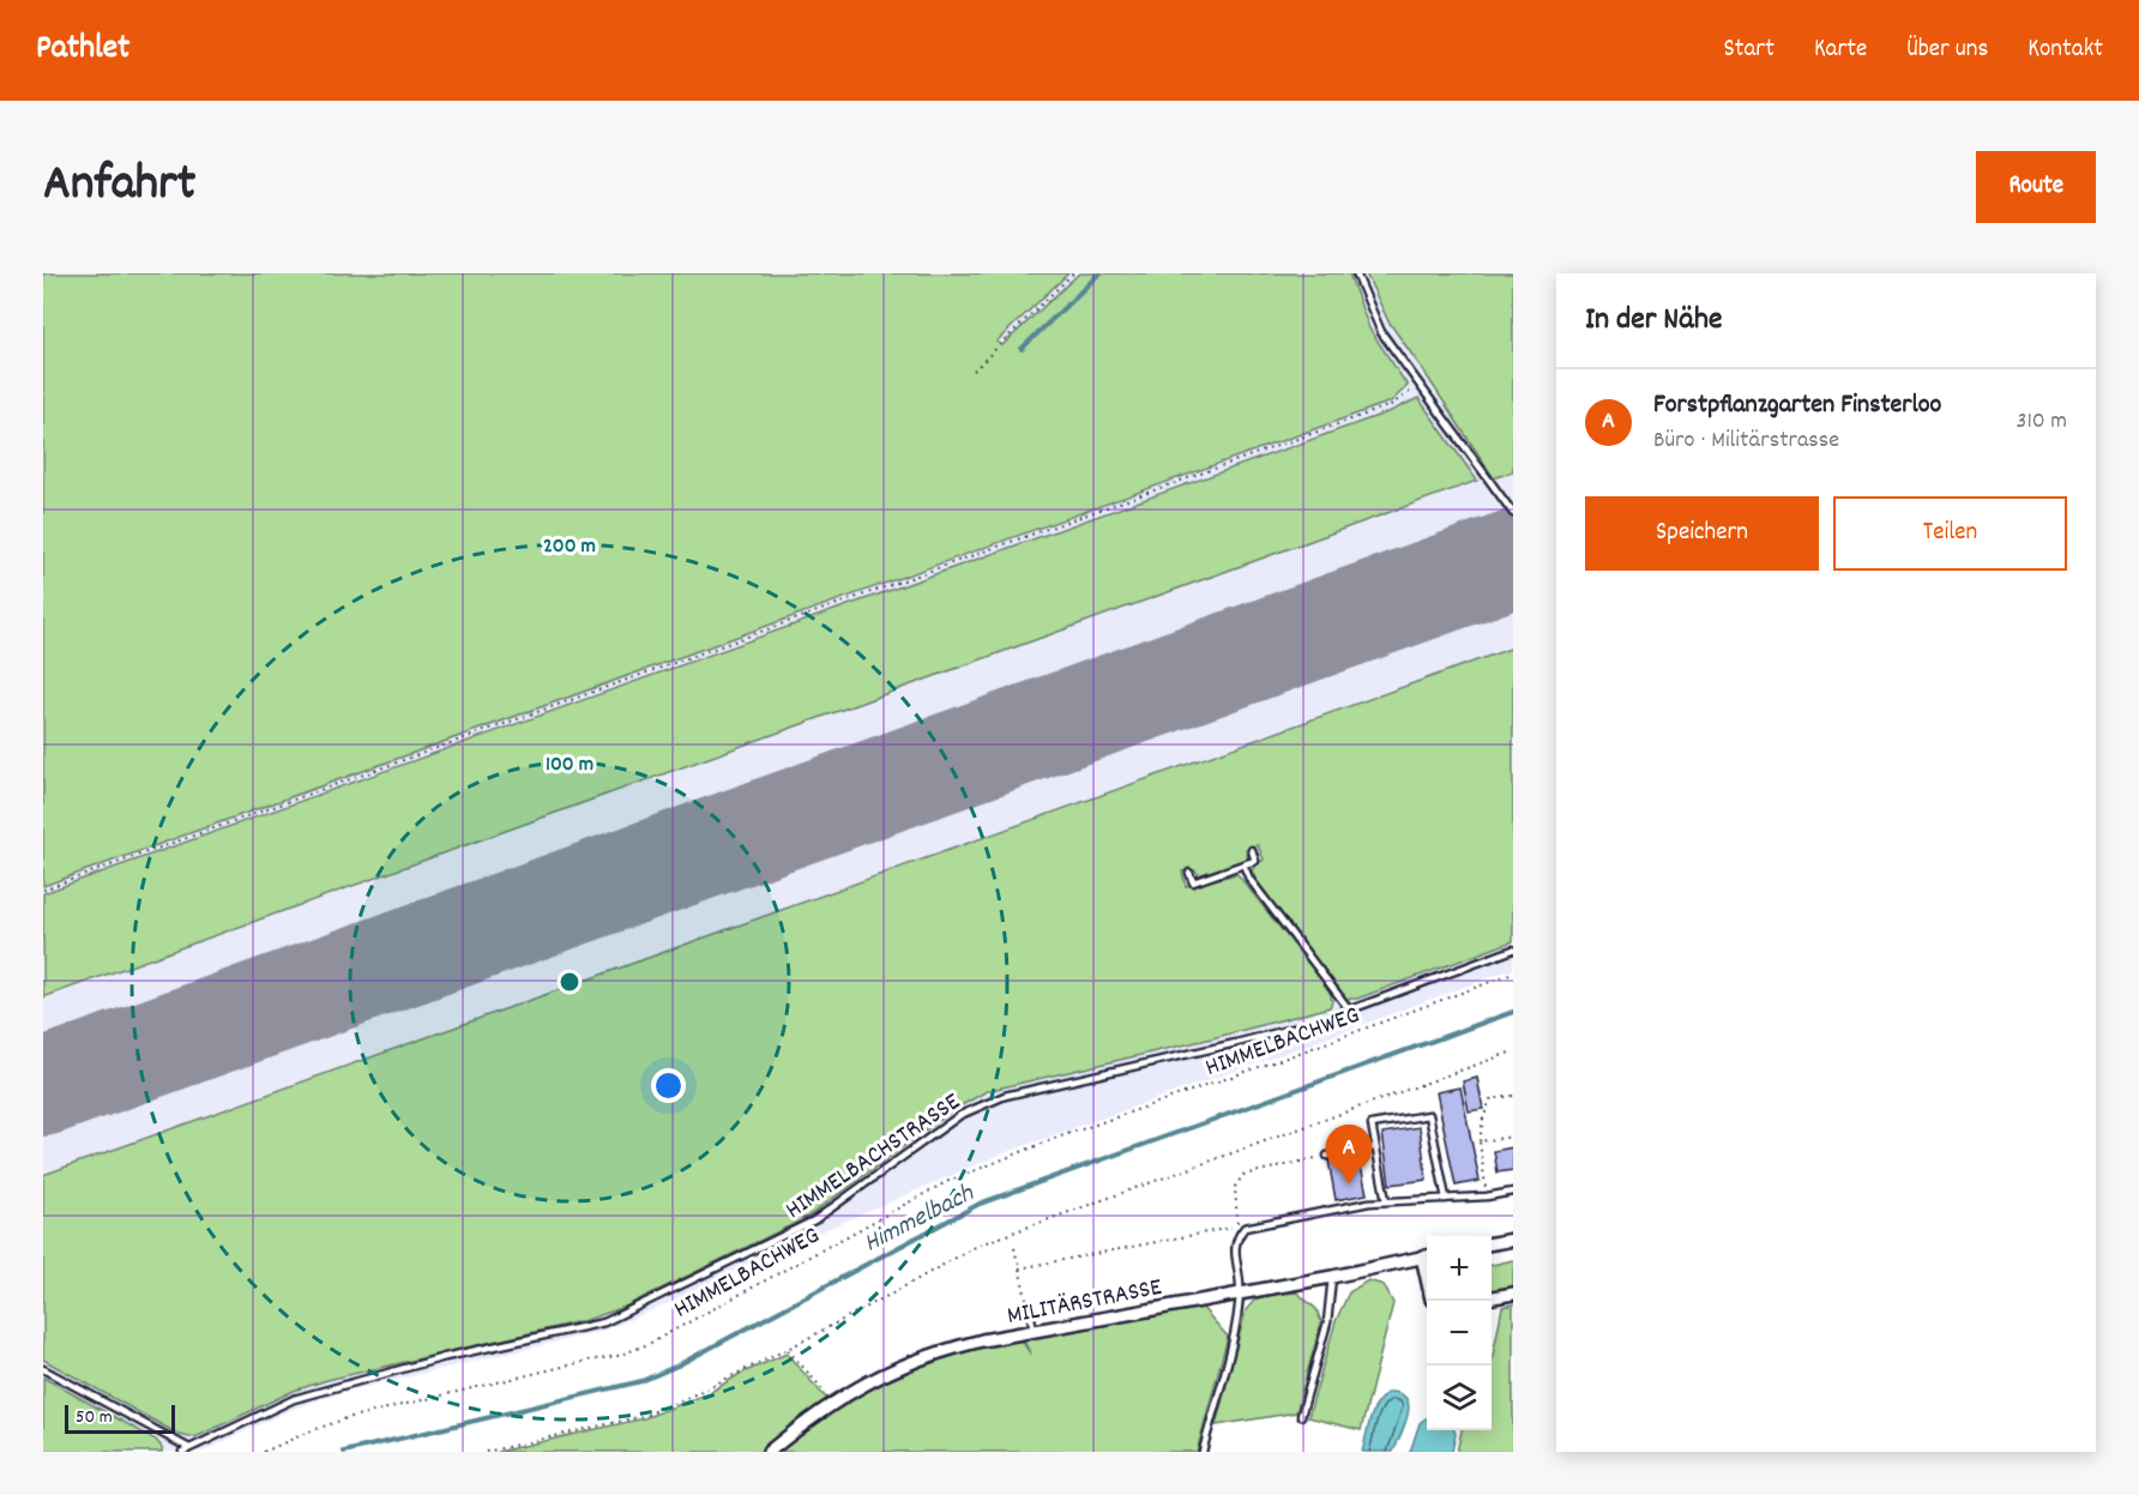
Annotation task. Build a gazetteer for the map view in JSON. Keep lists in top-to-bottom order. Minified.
{"streets":{"street":["MILITÄRSTRASSE"],"lane":["HIMMELBACHSTRASSE"],"path":["HIMMELBACHWEG"]},"water":["Himmelbach"],"scale_bar":"50 m","page":{"header":"Pathlet","nav":["Start","Karte","Über uns","Kontakt"],"title":"Anfahrt","buttons":["Route",["Speichern","Teilen"]],"heading":"In der Nähe","list":[{"mark":"A","name":"Forstpflanzgarten Finsterloo","note":"Büro · Militärstrasse","value":"310 m"}],"pins":"A","map_buttons":["+","−"],"scale":"50 m"},"rings":["200 m","100 m"]}
